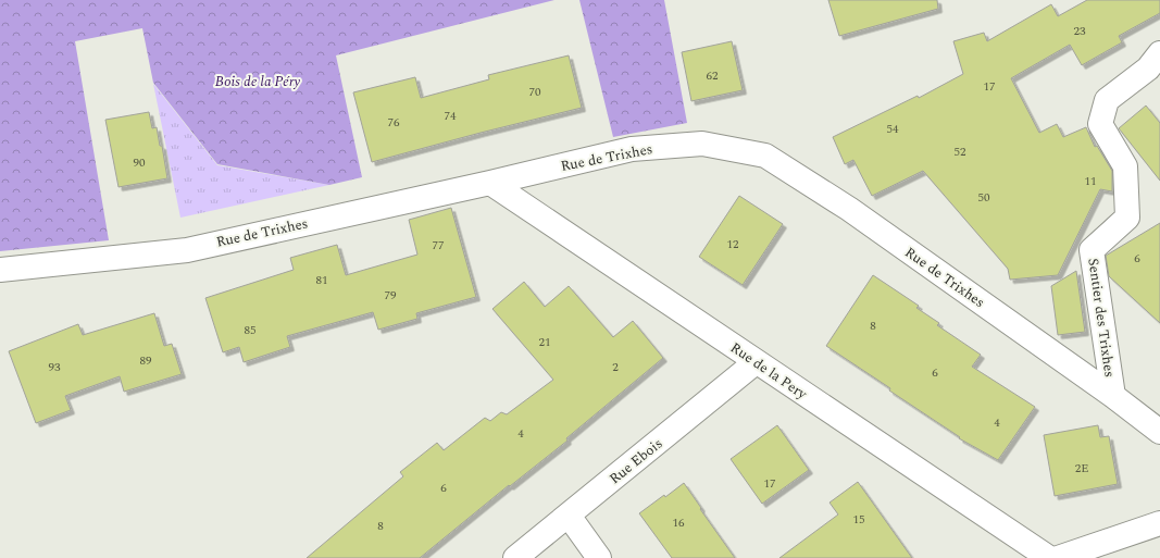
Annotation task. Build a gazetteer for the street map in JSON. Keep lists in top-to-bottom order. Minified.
{"streets":{"street":["Rue de Trixhes","Sentier des Trixhes","Rue de la Pery","Rue Ebois"]},"crossings":[["Rue de Trixhes","Sentier des Trixhes"],["Rue de Trixhes","Rue de la Pery"],["Rue de la Pery","Rue Ebois"]],"parks":["Bois de la Péry"],"house_numbers":["23","62","17","70","74","76","54","52","90","11","50","12","77","6","81","79","8","85","21","89","93","2","6","4","4","2E","17","6","15","16","8"]}
